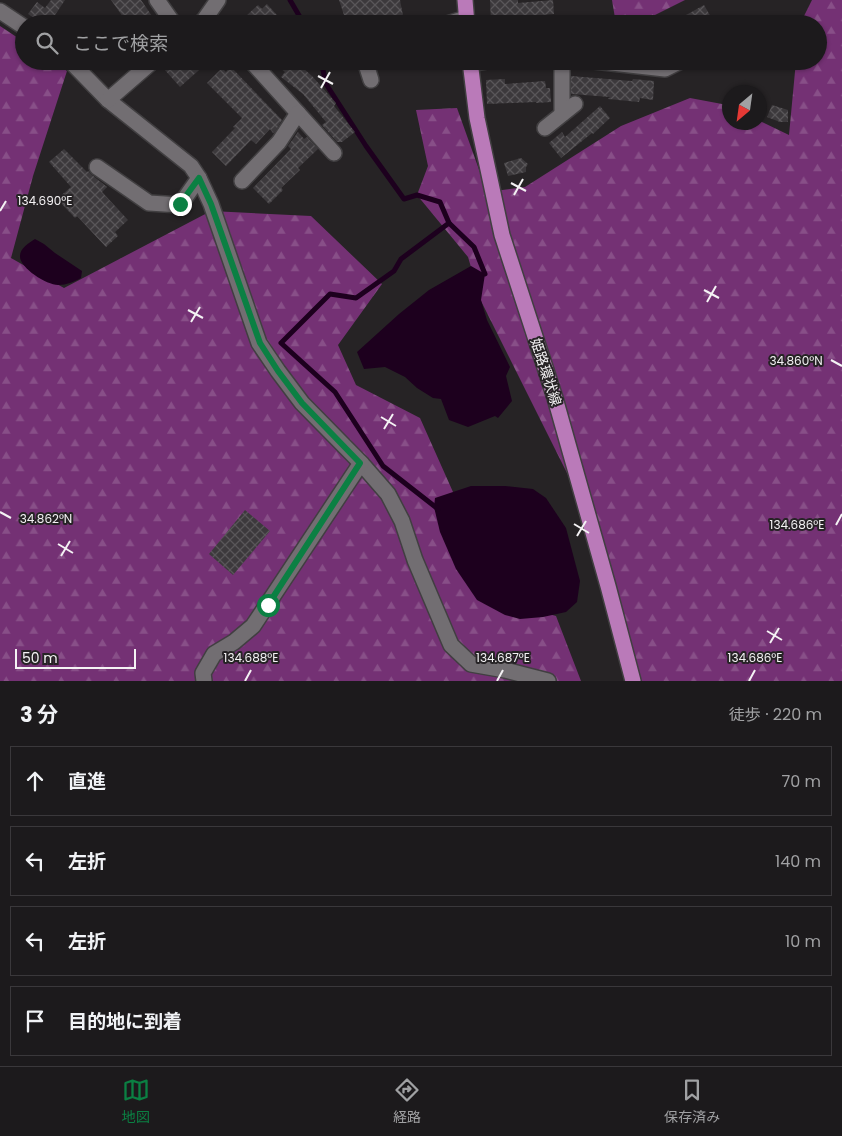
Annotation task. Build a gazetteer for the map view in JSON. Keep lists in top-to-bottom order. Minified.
{"streets":{"main road":["姫路環状線"]},"scale_bar":"50 m","north":"bottom left","page":{"search":"ここで検索","scale":"50 m","heading":["3 分","徒歩 · 220 m"],"list":[["直進","70 m"],["左折","140 m"],["左折","10 m"],"目的地に到着"],"nav":["地図","経路","保存済み"]},"coordinates":["134.690°E","34.860°N","34.862°N","134.686°E","134.688°E","134.687°E"]}
